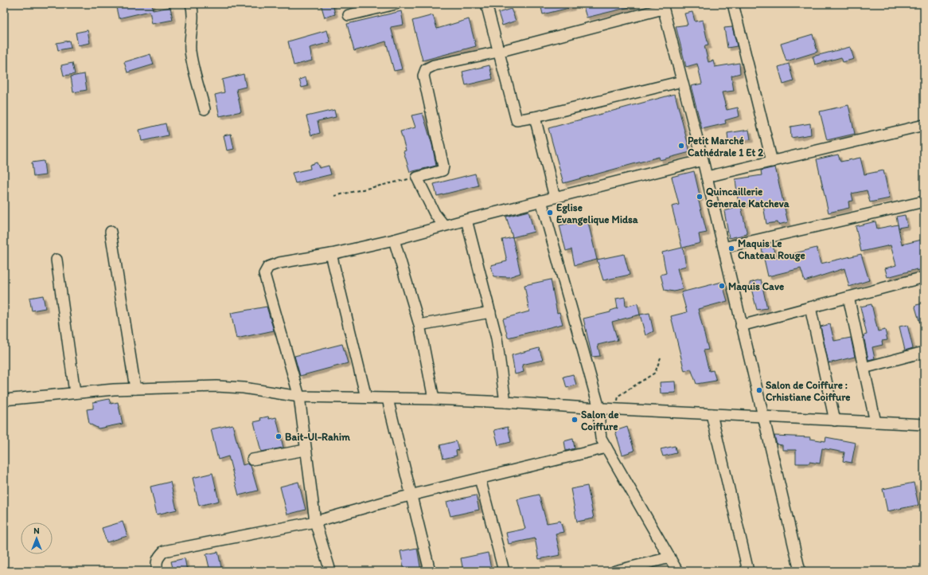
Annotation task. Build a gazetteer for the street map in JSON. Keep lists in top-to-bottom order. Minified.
{"places":["Petit Marché Cathédrale 1 Et 2","Quincaillerie Generale Katcheva","Eglise Evangelique Midsa","Maquis Le Chateau Rouge","Maquis Cave","Salon de Coiffure : Crhistiane Coiffure","Salon de Coiffure","Bait-Ul-Rahim"],"north":"top"}
